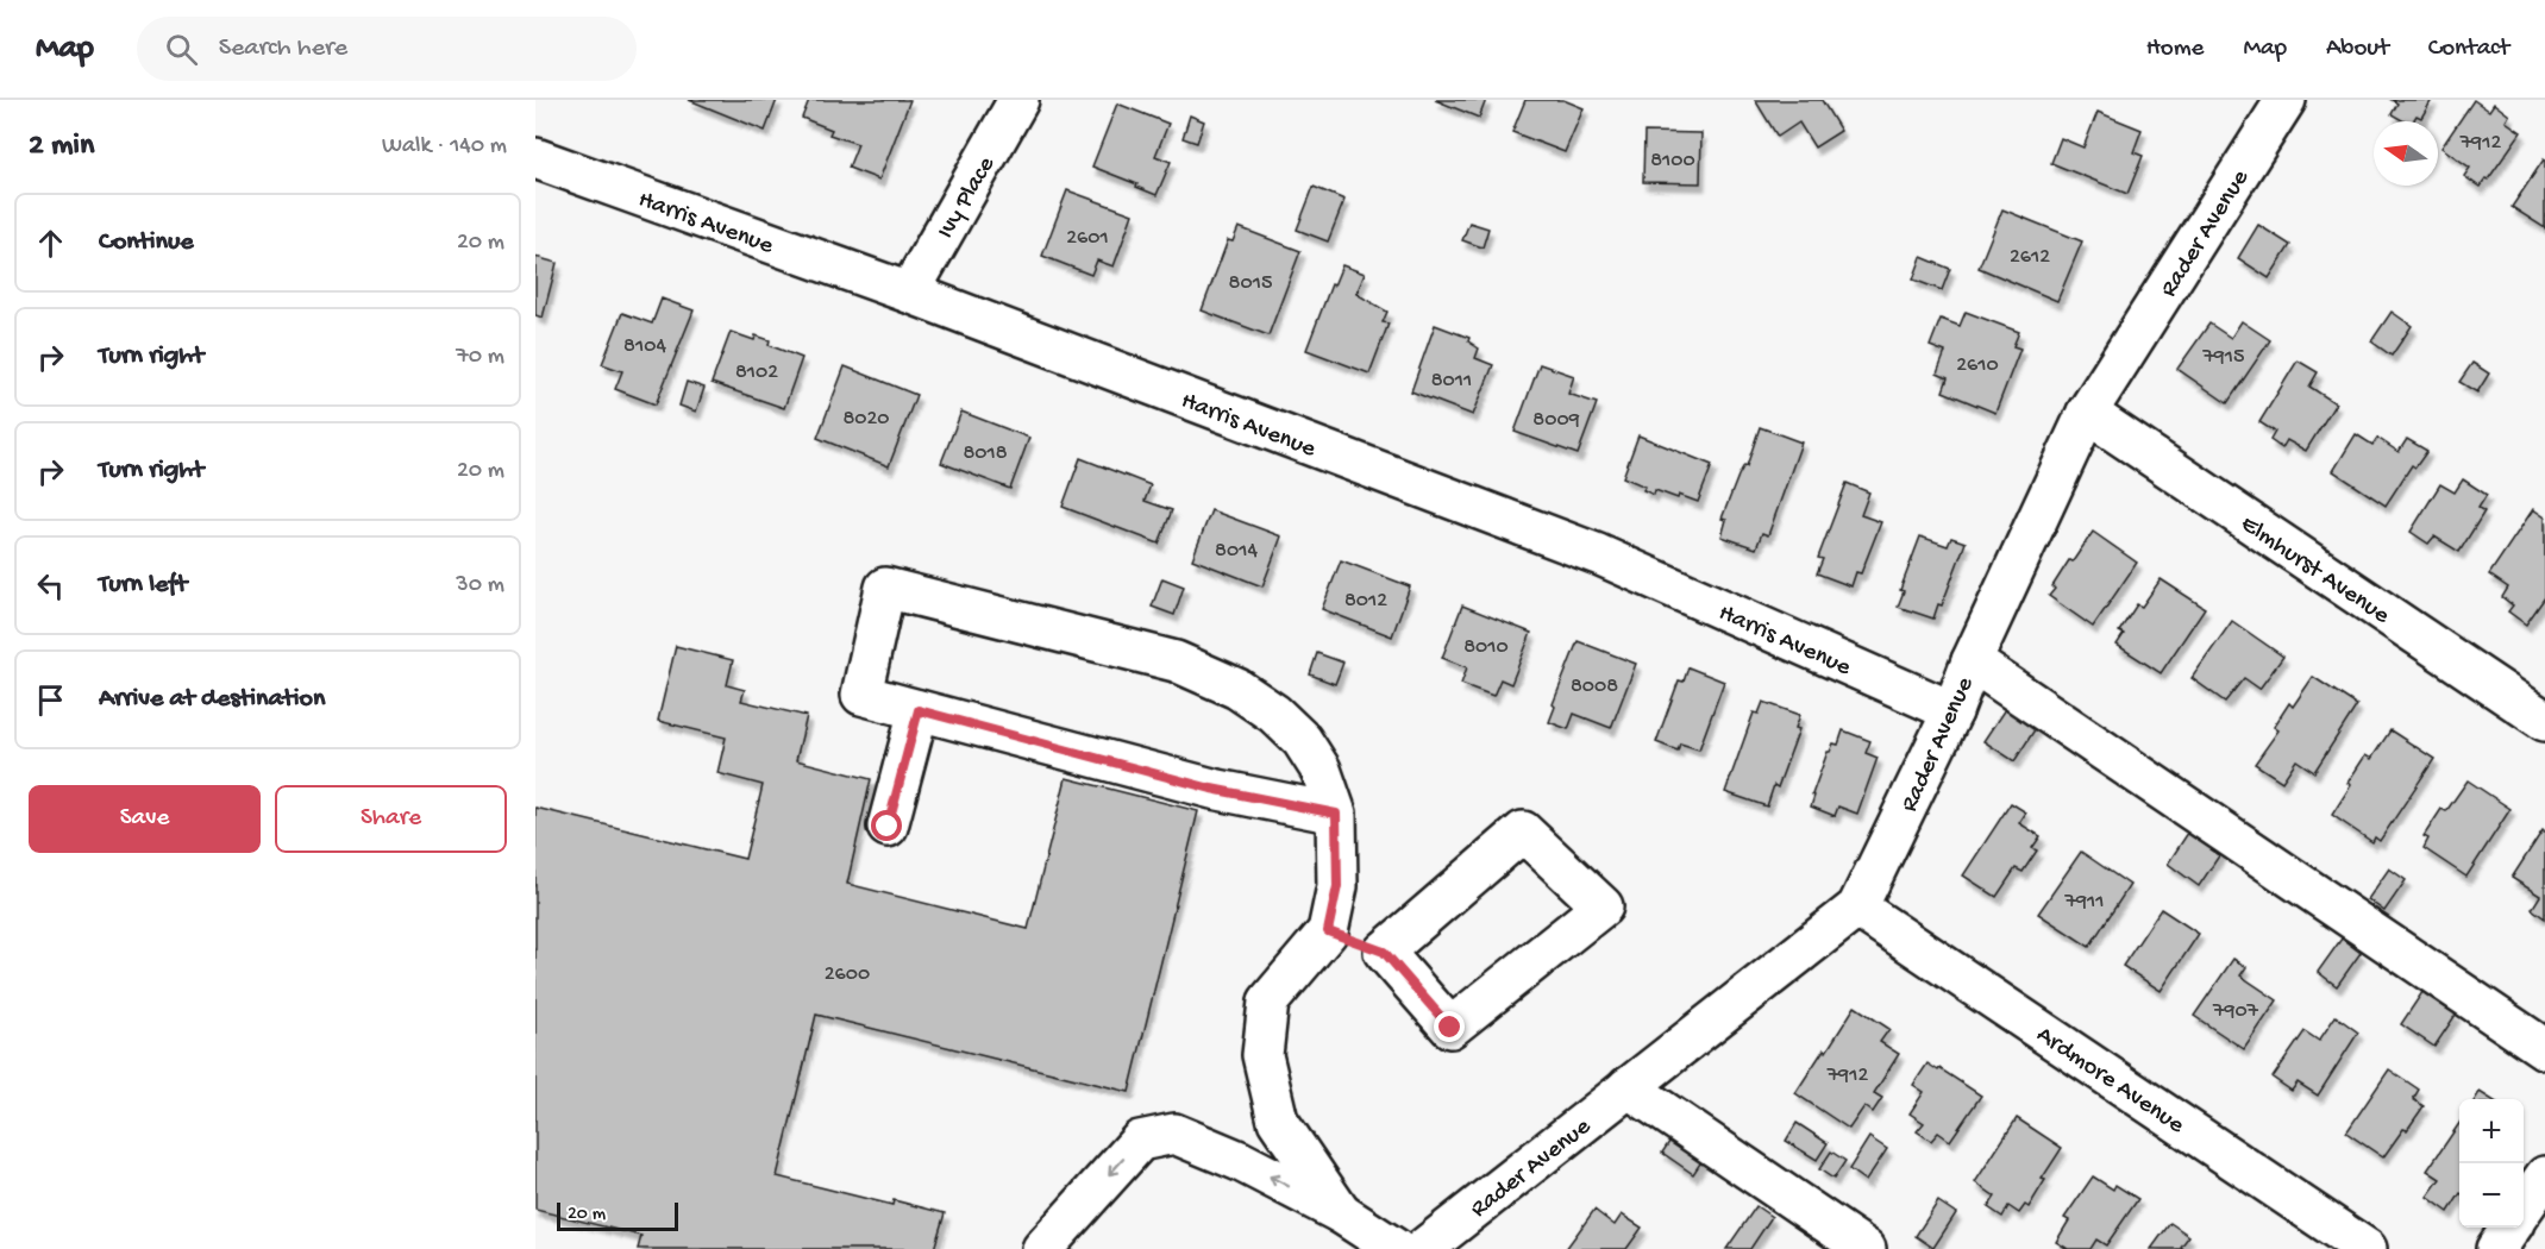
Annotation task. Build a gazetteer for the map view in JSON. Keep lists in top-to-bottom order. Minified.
{"streets":{"street":["Ivy Place","Harris Avenue","Rader Avenue","Elmhurst Avenue","Ardmore Avenue"]},"crossings":[["Ivy Place","Harris Avenue"],["Harris Avenue","Rader Avenue"],["Rader Avenue","Elmhurst Avenue"],["Rader Avenue","Ardmore Avenue"]],"house_numbers":["7912","8100","2601","2612","8015","8104","7915","2610","8102","8011","8020","8009","8018","8014","8012","8010","8008","7911","2600","7907","7912"],"scale_bar":"20 m","north":"left","page":{"header":"Map","search":"Search here","nav":["Home","Map","About","Contact"],"heading":["2 min","Walk · 140 m"],"list":[["Continue","20 m"],["Turn right","70 m"],["Turn right","20 m"],["Turn left","30 m"],"Arrive at destination"],"buttons":["Save","Share"],"map_buttons":["+","−"],"scale":"20 m"}}
